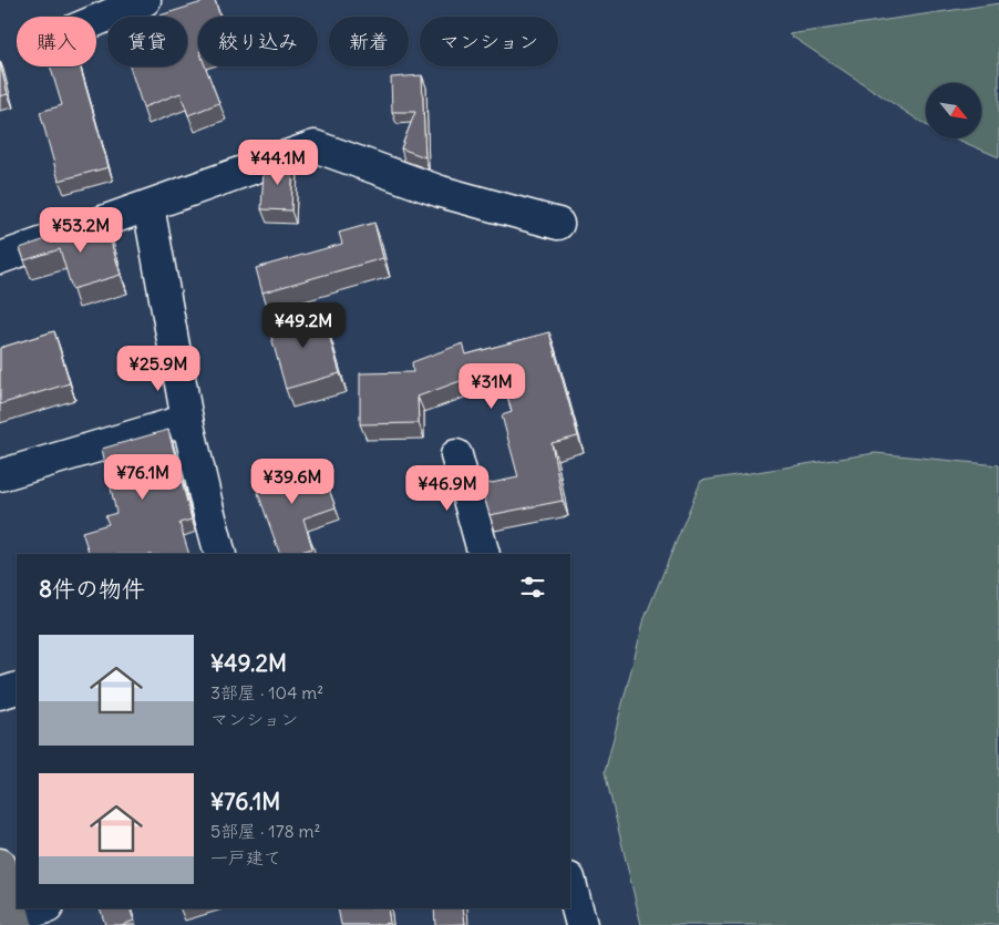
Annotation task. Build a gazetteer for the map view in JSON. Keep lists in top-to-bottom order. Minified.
{"north":"bottom right","page":{"chip":["購入","賃貸","絞り込み","新着","マンション"],"price":["¥44.1M","¥53.2M","¥49.2M","¥25.9M","¥31M","¥76.1M","¥39.6M","¥46.9M"],"heading":"8件の物件","list":[{"name":"¥49.2M","note":"3部屋 · 104 m² · マンション"},{"name":"¥76.1M","note":"5部屋 · 178 m² · 一戸建て"}]}}
